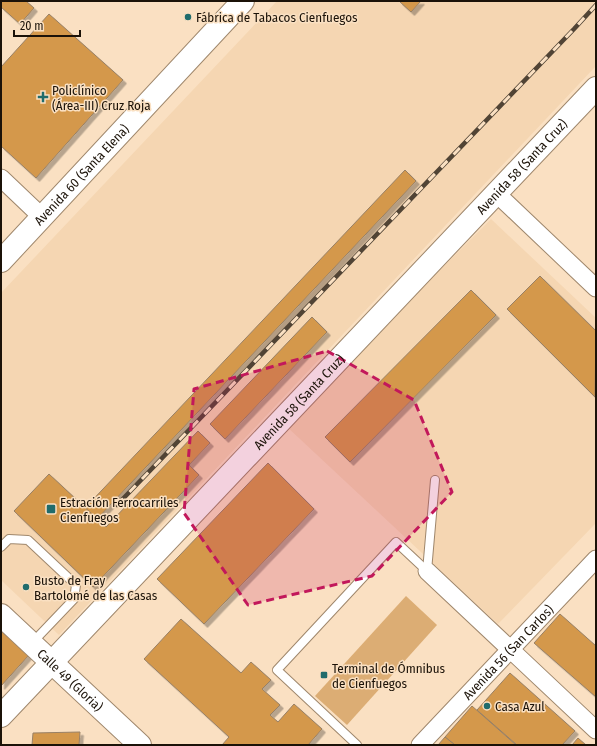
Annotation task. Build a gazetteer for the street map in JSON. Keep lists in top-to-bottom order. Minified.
{"streets":{"street":["Avenida 58 (Santa Cruz)","Avenida 60 (Santa Elena)","Avenida 56 (San Carlos)","Calle 49 (Gloria)"]},"crossings":[["Avenida 58 (Santa Cruz)","Calle 49 (Gloria)"]],"places":{"other":["Fábrica de Tabacos Cienfuegos","Busto de Fray Bartolomé de las Casas","Casa Azul"],"health":["Policlínico (Área-III) Cruz Roja"],"transit":["Estración Ferrocarriles Cienfuegos","Terminal de Ómnibus de Cienfuegos"]},"scale_bar":"20 m"}
